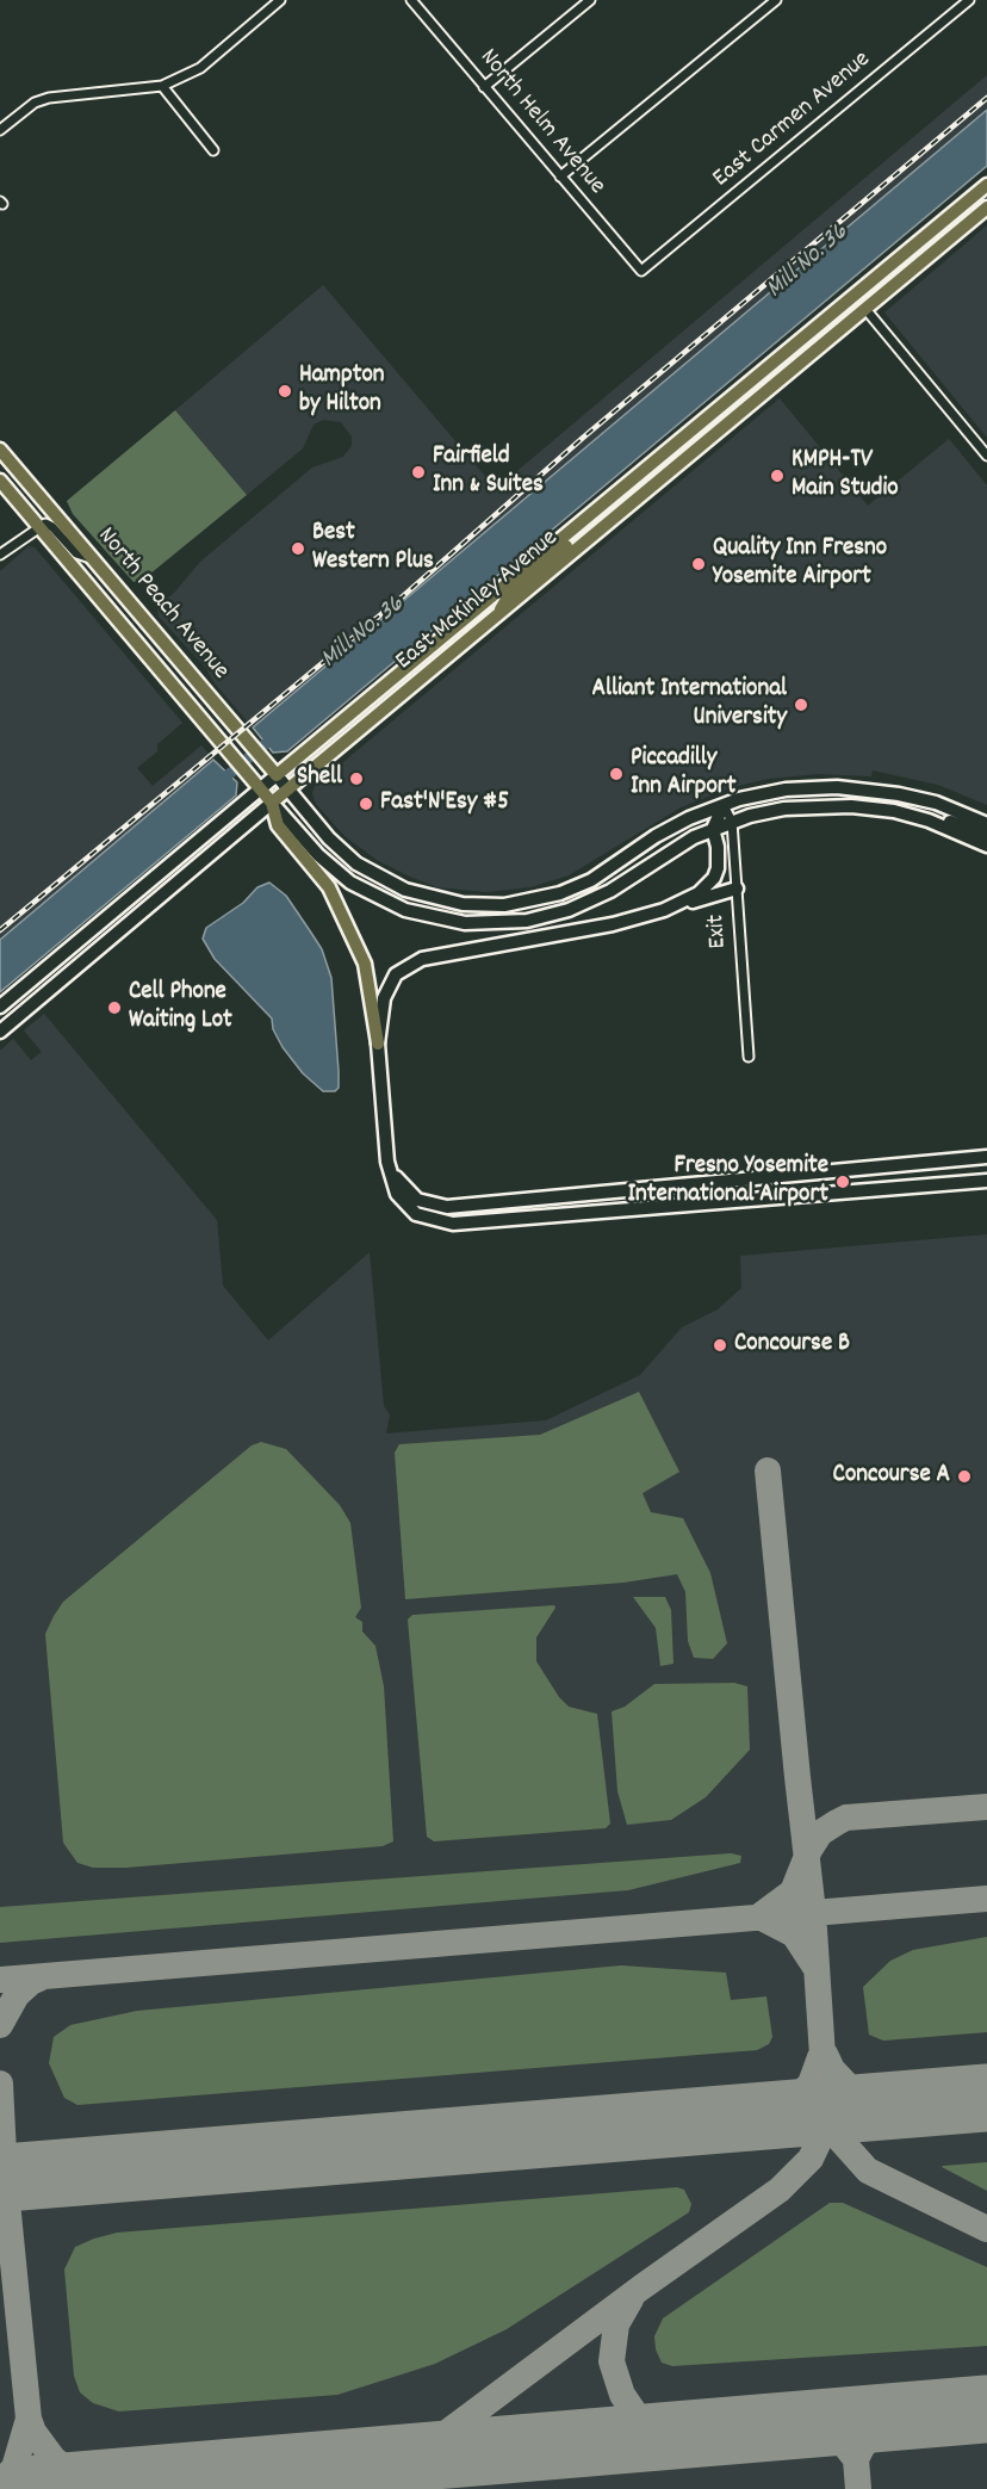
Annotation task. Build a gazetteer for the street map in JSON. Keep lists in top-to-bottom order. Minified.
{"streets":{"main road":["East McKinley Avenue","North Peach Avenue"],"street":["East Carmen Avenue","North Helm Avenue","Exit"]},"crossings":[["East Carmen Avenue","North Helm Avenue"],["East McKinley Avenue","North Peach Avenue"],["North Peach Avenue","Exit"]],"water":["Mill No. 36"],"places":["Hampton by Hilton","Fairfield Inn & Suites","KMPH-TV Main Studio","Best Western Plus","Quality Inn Fresno Yosemite Airport","Alliant International University","Piccadilly Inn Airport","Shell","Fast'N'Esy #5","Cell Phone Waiting Lot","Fresno Yosemite International Airport","Concourse B","Concourse A"]}
